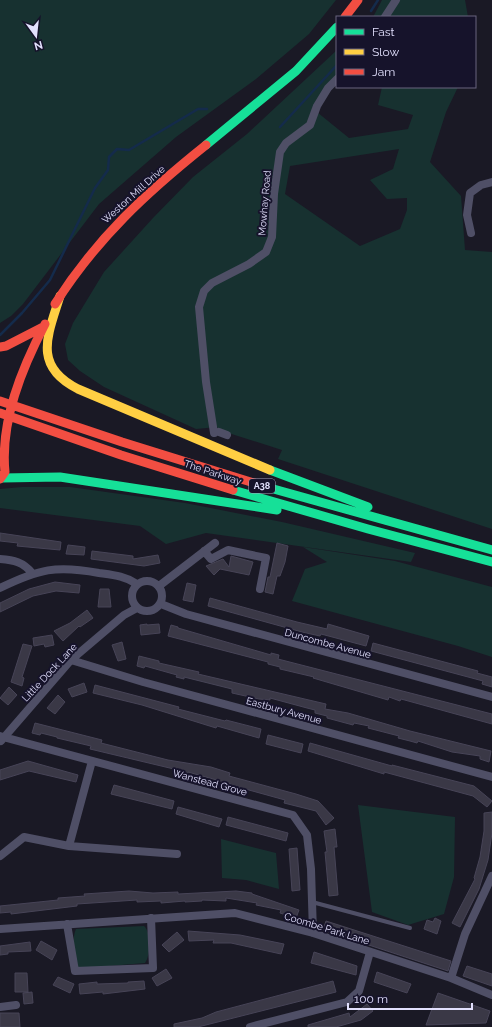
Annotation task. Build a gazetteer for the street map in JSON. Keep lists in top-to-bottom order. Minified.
{"streets":{"main road":["Weston Mill Drive","The Parkway","A38"],"street":["Mowhay Road","Duncombe Avenue","Little Dock Lane","Eastbury Avenue","Wanstead Grove","Coombe Park Lane"]},"crossings":[["Weston Mill Drive","A38"],["The Parkway","A38"],["Duncombe Avenue","Little Dock Lane"],["Little Dock Lane","Eastbury Avenue"],["Little Dock Lane","Wanstead Grove"],["Wanstead Grove","Coombe Park Lane"]],"legend":["Fast","Slow","Jam"],"scale_bar":"100 m","north":"bottom"}
